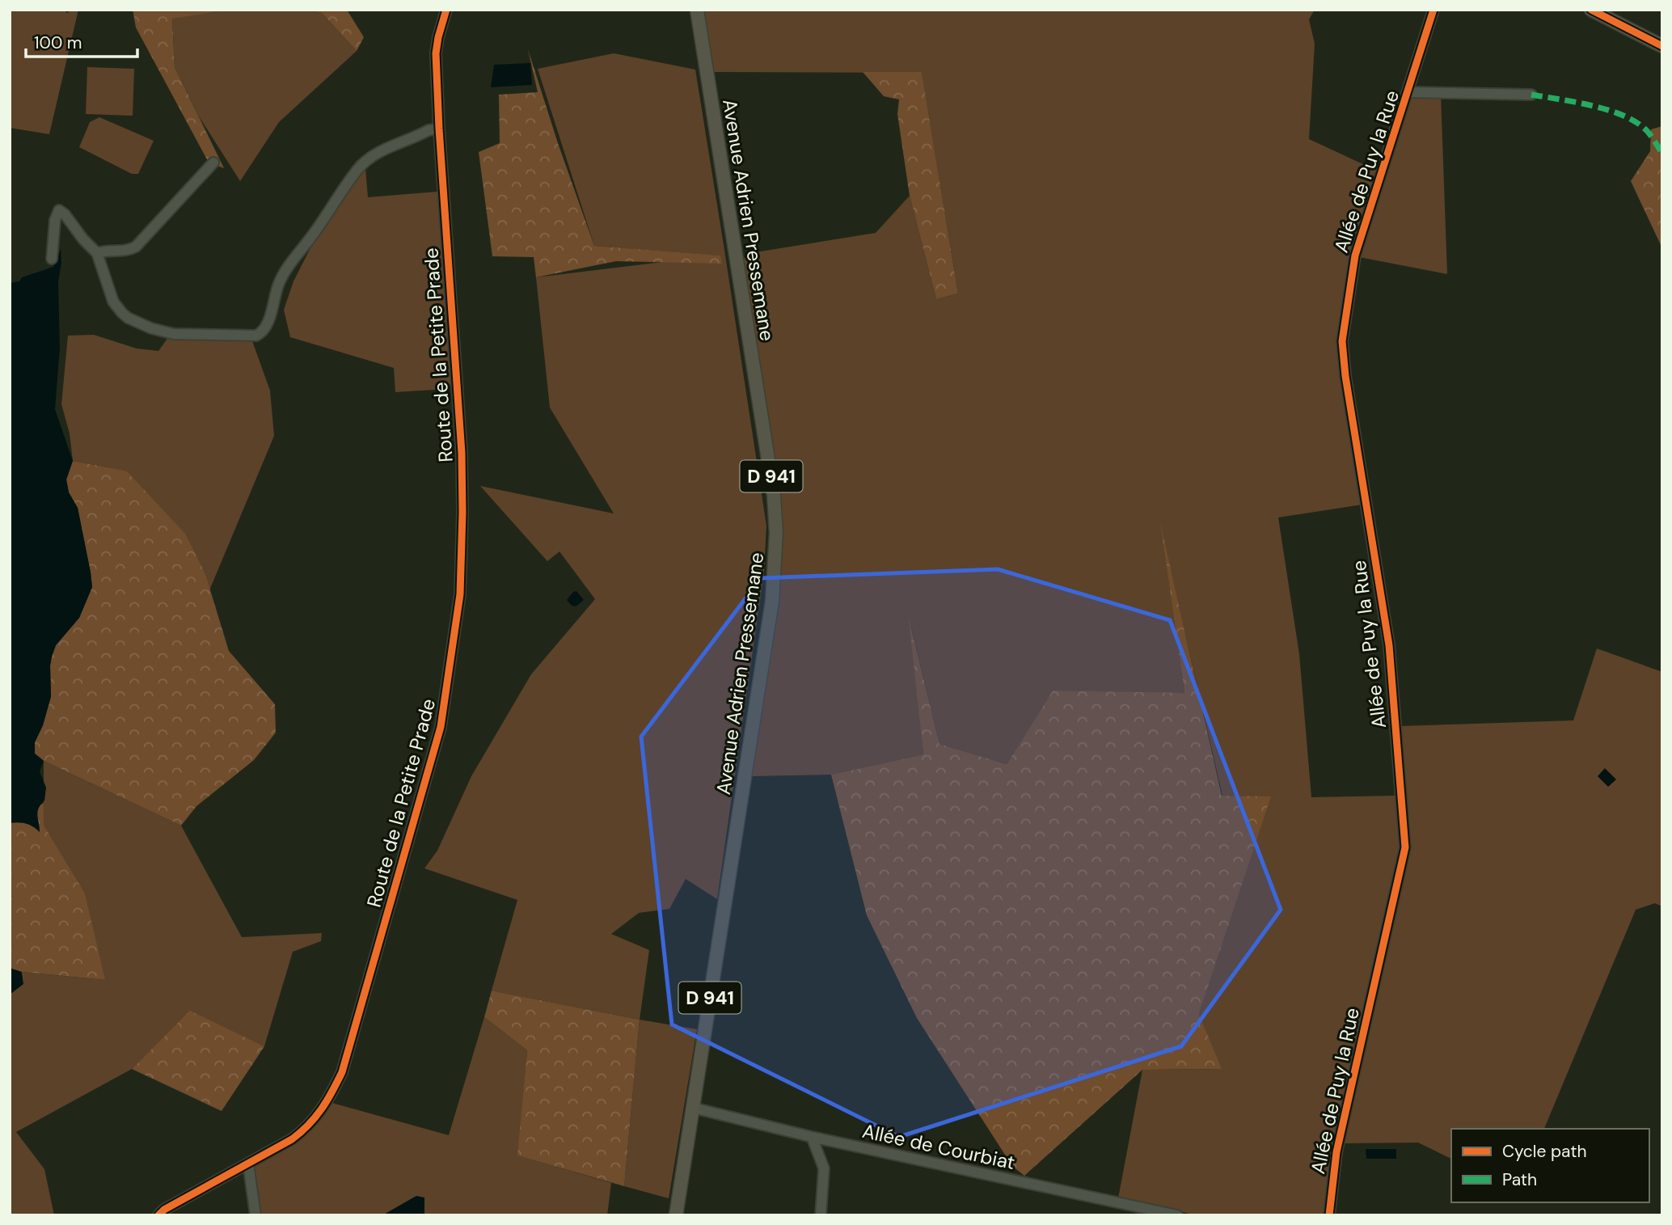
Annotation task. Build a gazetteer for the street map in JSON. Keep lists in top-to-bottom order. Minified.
{"streets":{"main road":["Avenue Adrien Pressemane","D 941"],"street":["Allée de Puy la Rue","Route de la Petite Prade","Allée de Courbiat"]},"crossings":[["Avenue Adrien Pressemane","D 941"],["Avenue Adrien Pressemane","Allée de Courbiat"],["D 941","Allée de Courbiat"]],"legend":["Cycle path","Path"],"scale_bar":"100 m"}
